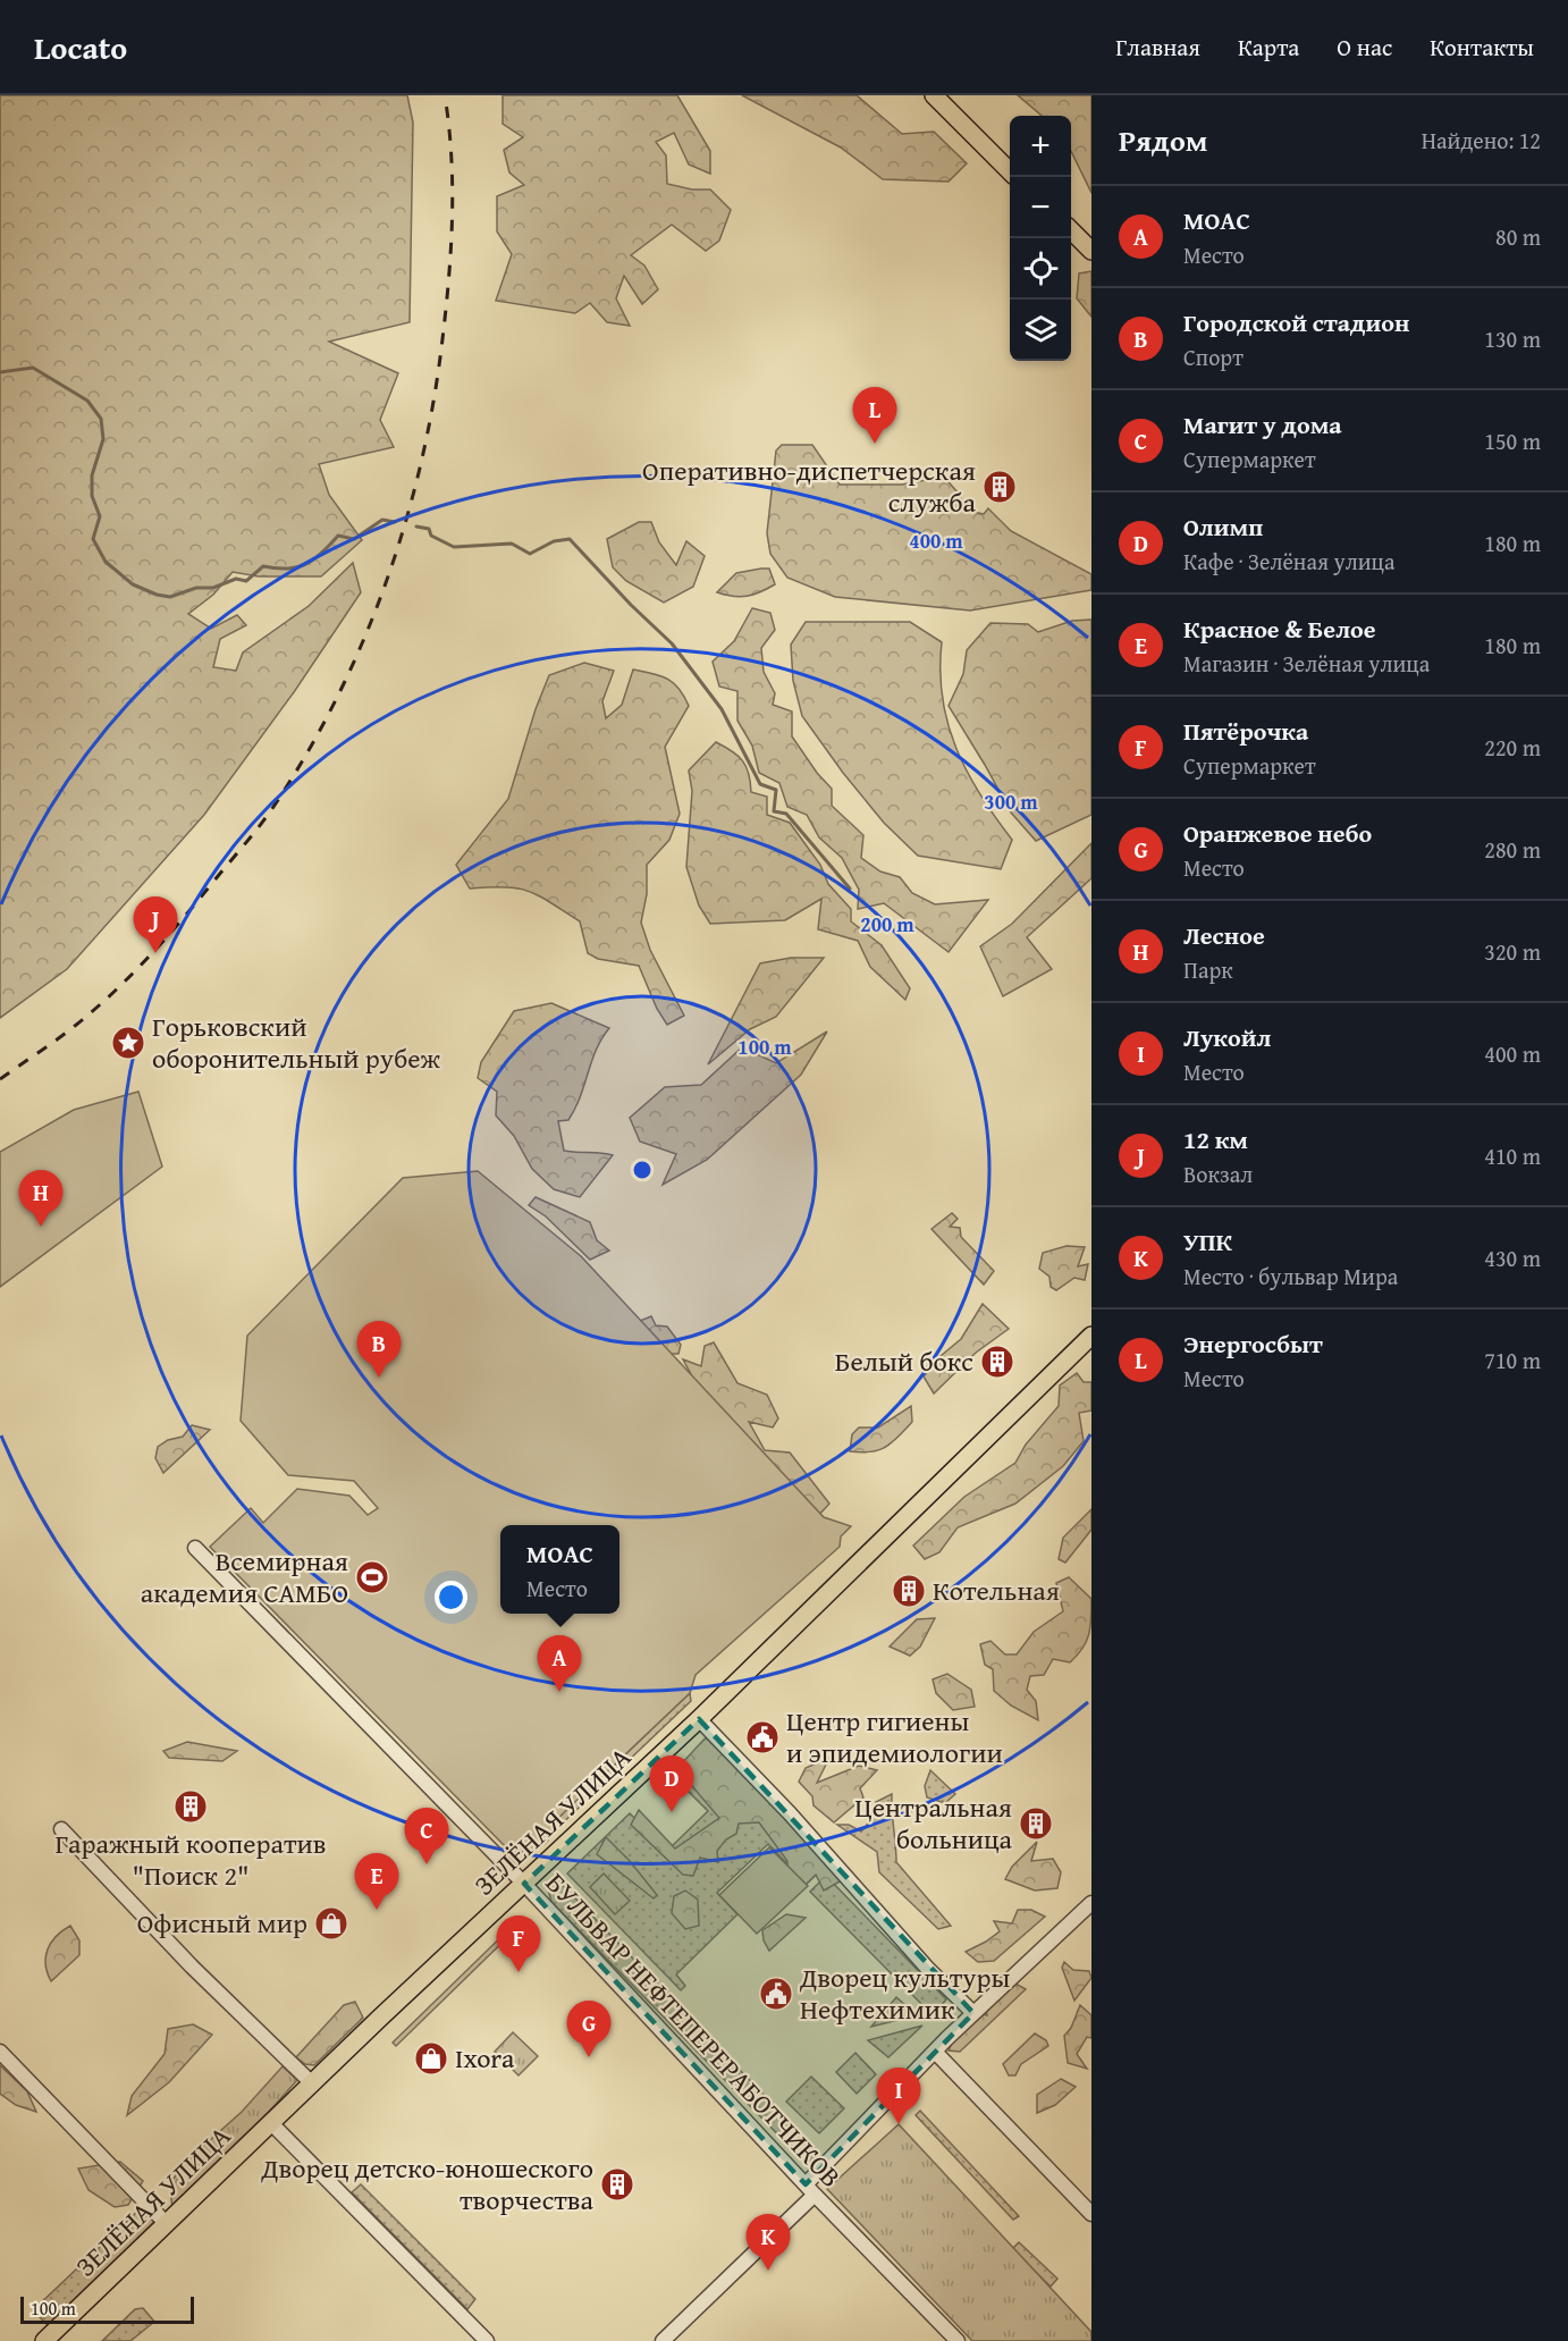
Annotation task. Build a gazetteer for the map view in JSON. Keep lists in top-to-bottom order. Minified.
{"streets":{"main road":["ЗЕЛЁНАЯ УЛИЦА"],"street":["БУЛЬВАР НЕФТЕПЕРЕРАБОТЧИКОВ"]},"crossings":[["ЗЕЛЁНАЯ УЛИЦА","БУЛЬВАР НЕФТЕПЕРЕРАБОТЧИКОВ"]],"places":{"building":["Оперативно-диспетчерская служба","Белый бокс","Котельная","Гаражный кооператив \"Поиск 2\"","Центральная больница","Дворец детско-юношеского творчества"],"place":["Горьковский оборонительный рубеж"],"sports":["Всемирная академия САМБО"],"public building":["Центр гигиены и эпидемиологии","Дворец культуры Нефтехимик"],"shop":["Офисный мир","Ixora"]},"scale_bar":"100 m","page":{"header":"Locato","nav":["Главная","Карта","О нас","Контакты"],"heading":["Рядом","Найдено: 12"],"map_buttons":["+","−"],"list":[{"mark":"A","name":"МОАС","note":"Место","value":"80 m"},{"mark":"B","name":"Городской стадион","note":"Спорт","value":"130 m"},{"mark":"C","name":"Магит у дома","note":"Супермаркет","value":"150 m"},{"mark":"D","name":"Олимп","note":"Кафе · Зелёная улица","value":"180 m"},{"mark":"E","name":"Красное & Белое","note":"Магазин · Зелёная улица","value":"180 m"},{"mark":"F","name":"Пятёрочка","note":"Супермаркет","value":"220 m"},{"mark":"G","name":"Оранжевое небо","note":"Место","value":"280 m"},{"mark":"H","name":"Лесное","note":"Парк","value":"320 m"},{"mark":"I","name":"Лукойл","note":"Место","value":"400 m"},{"mark":"J","name":"12 км","note":"Вокзал","value":"410 m"},{"mark":"K","name":"УПК","note":"Место · бульвар Мира","value":"430 m"},{"mark":"L","name":"Энергосбыт","note":"Место","value":"710 m"}],"pins":["L","J","H","B","A","D","C","E","F","G","I","K"],"popup":["МОАС","Место"],"scale":"100 m"},"rings":["400 m","300 m","200 m","100 m"]}
